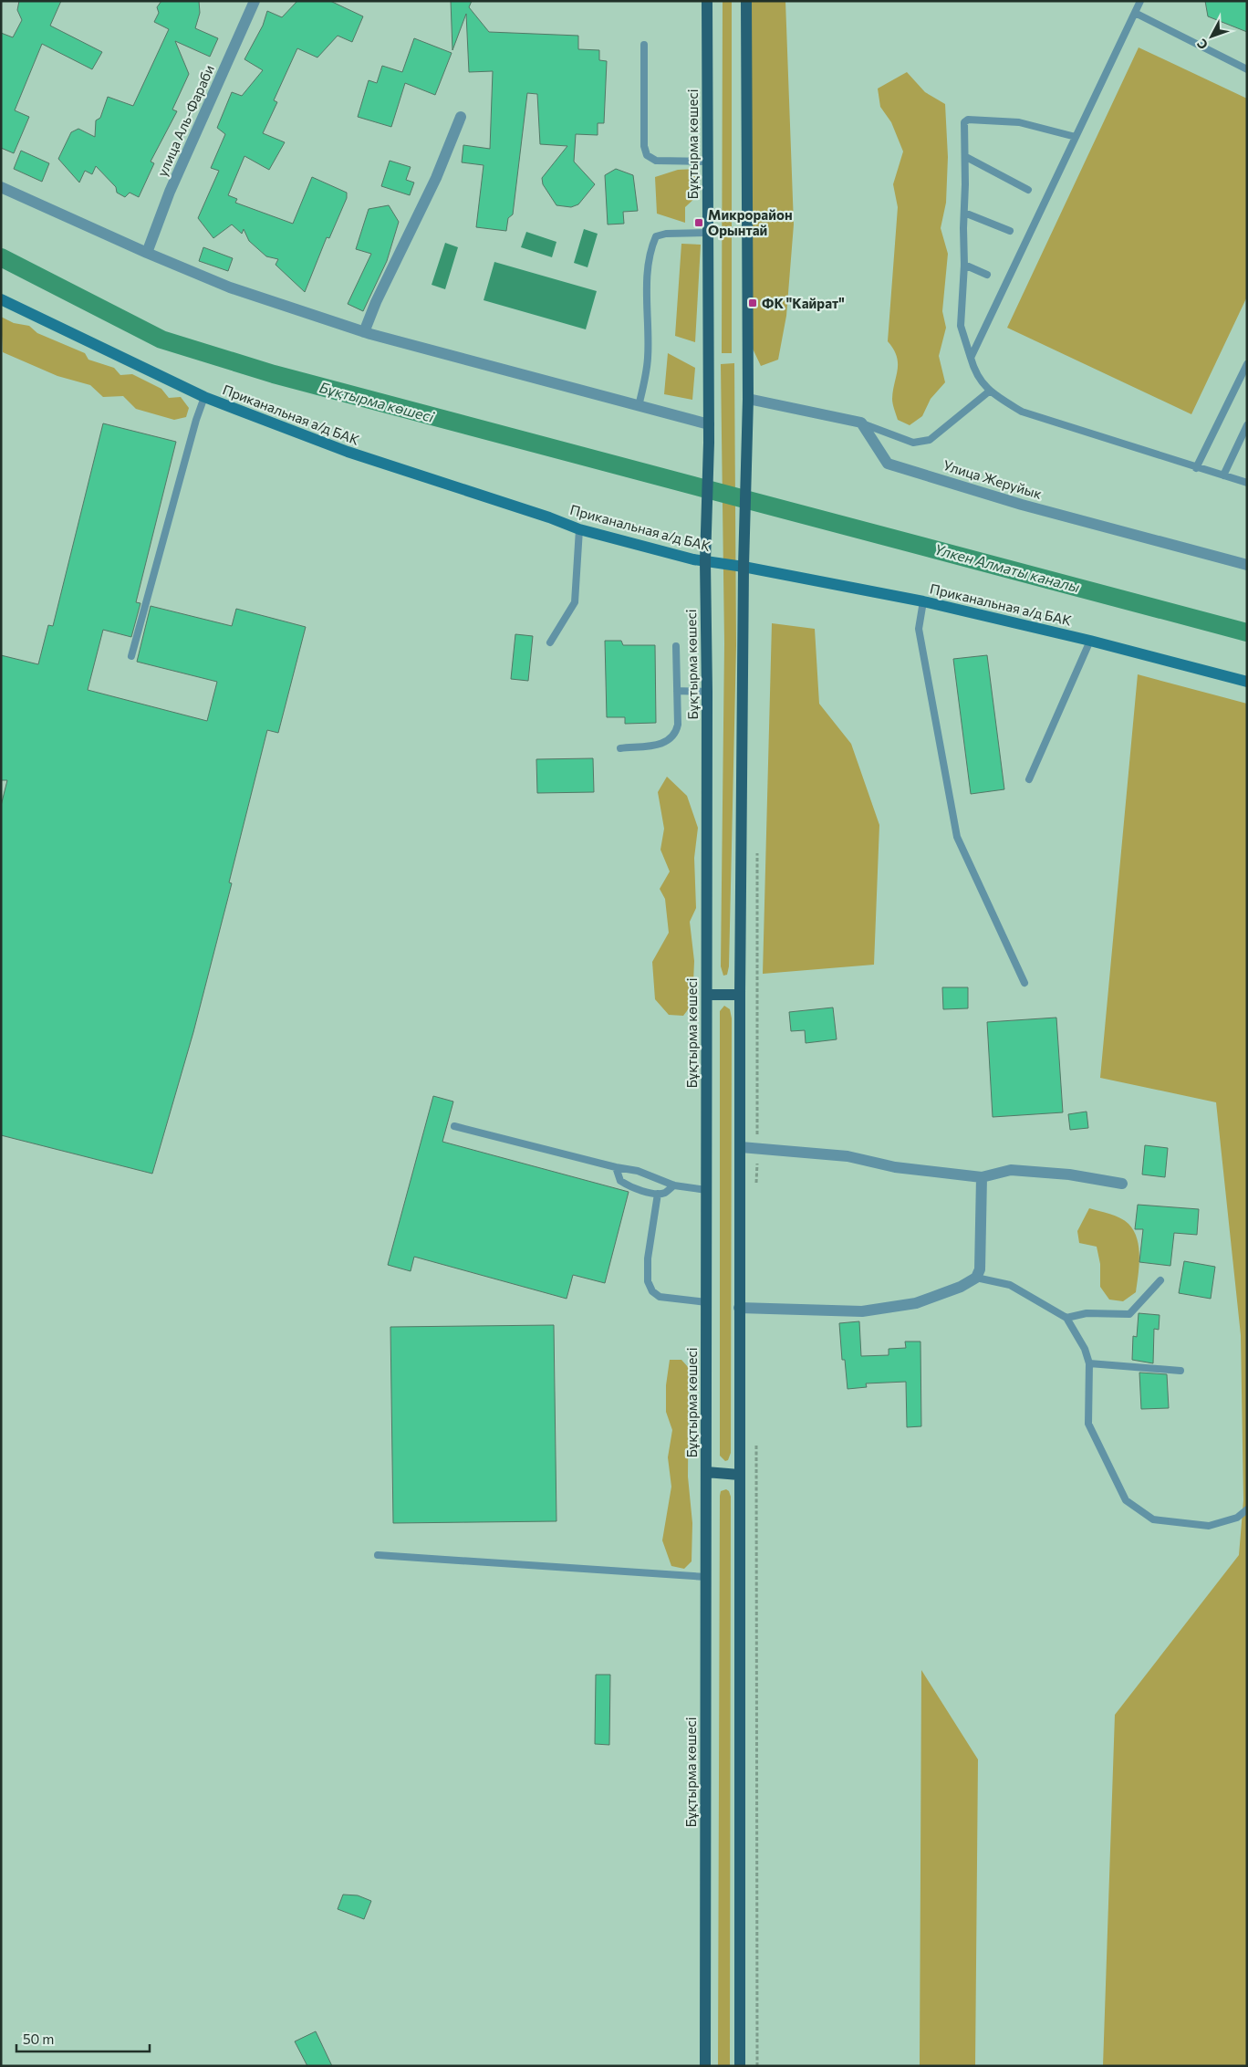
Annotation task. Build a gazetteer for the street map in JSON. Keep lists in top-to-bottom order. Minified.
{"streets":{"main road":["Бұқтырма көшесі","Приканальная а/д БАК"],"street":["улица Аль-Фараби","Улица Жеруйык"]},"crossings":[["Бұқтырма көшесі","Приканальная а/д БАК"]],"water":["Бұқтырма көшесі","Үлкен Алматы каналы"],"places":{"transit":["Микрорайон Орынтай","ФК \"Кайрат\""]},"scale_bar":"50 m","north":"bottom left"}
